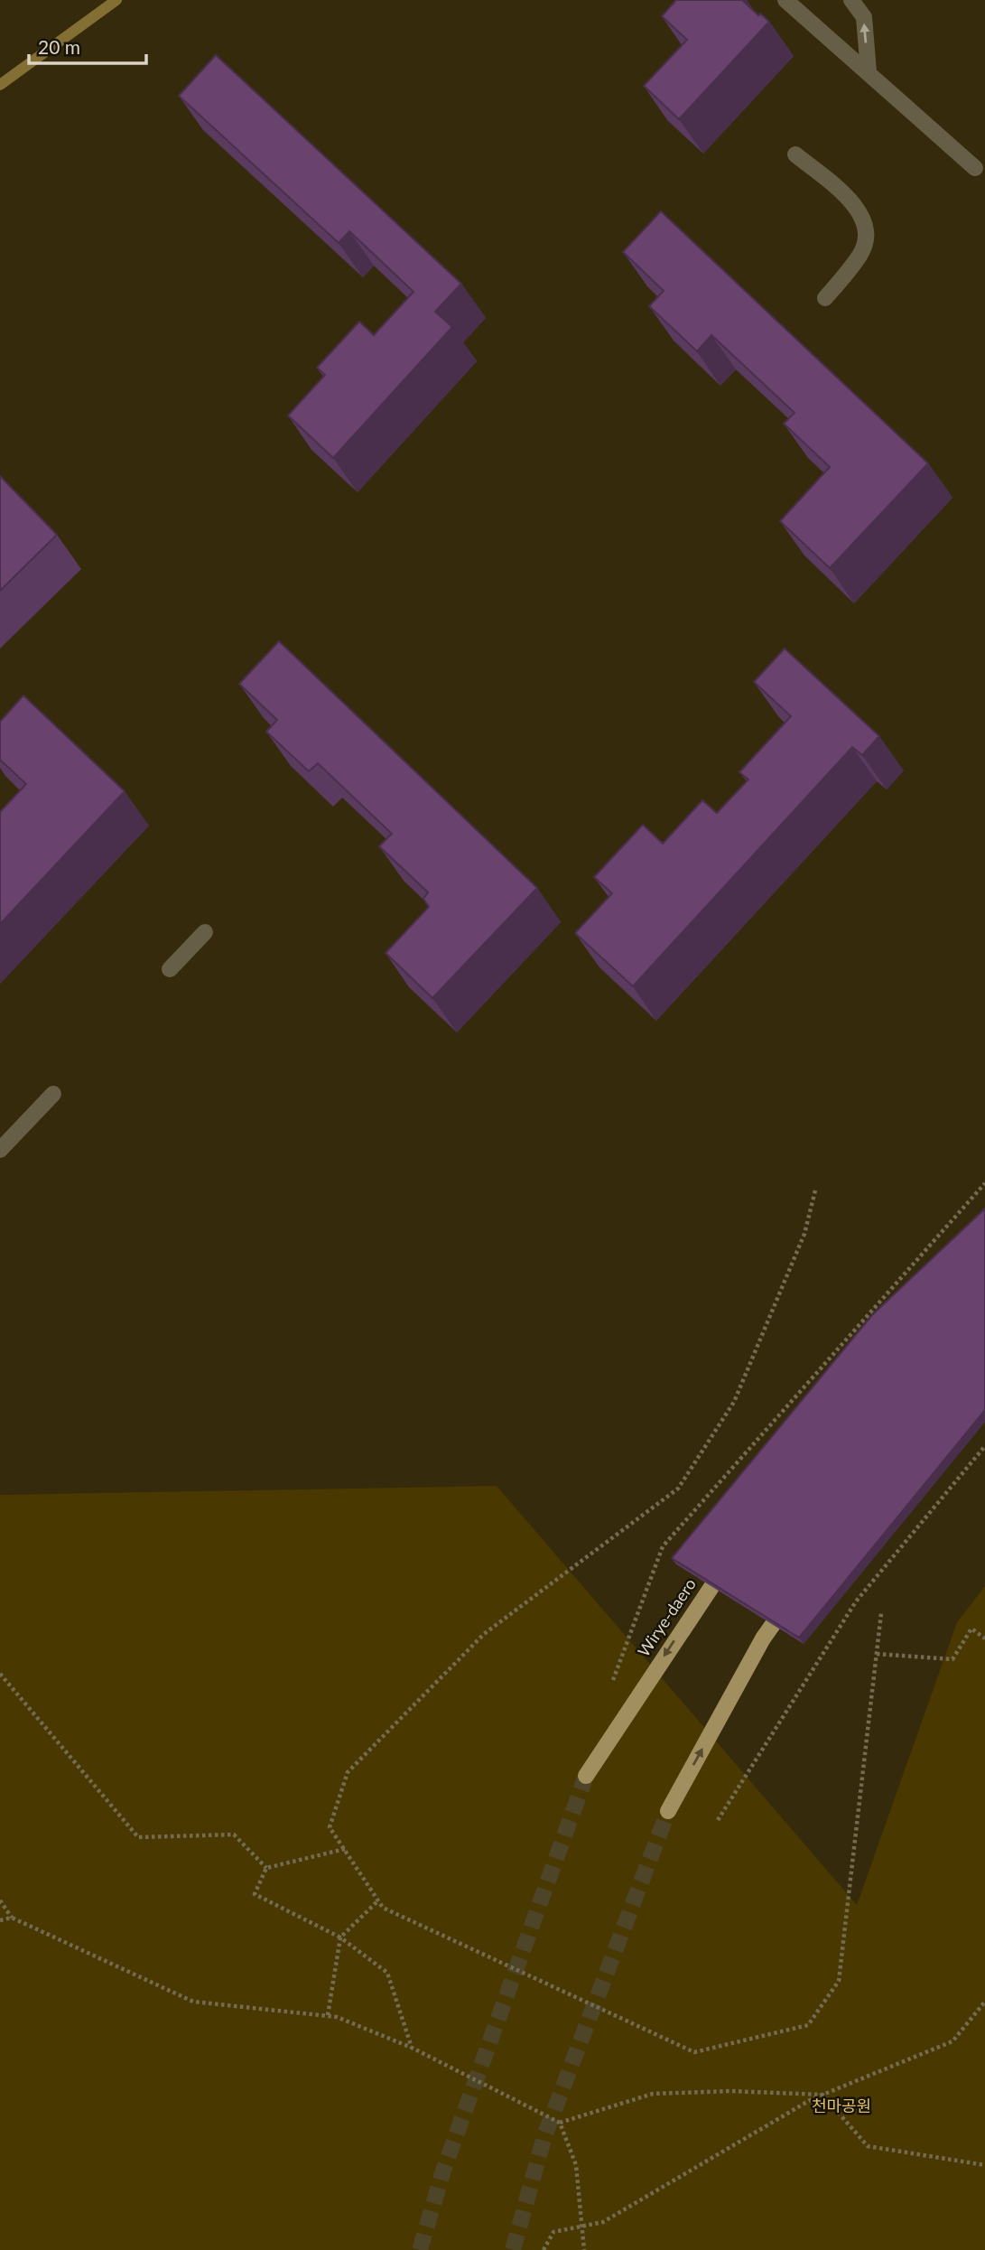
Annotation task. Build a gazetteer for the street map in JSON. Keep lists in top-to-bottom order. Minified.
{"streets":{"main road":["Wirye-daero"]},"parks":["천마공원"],"scale_bar":"20 m"}
